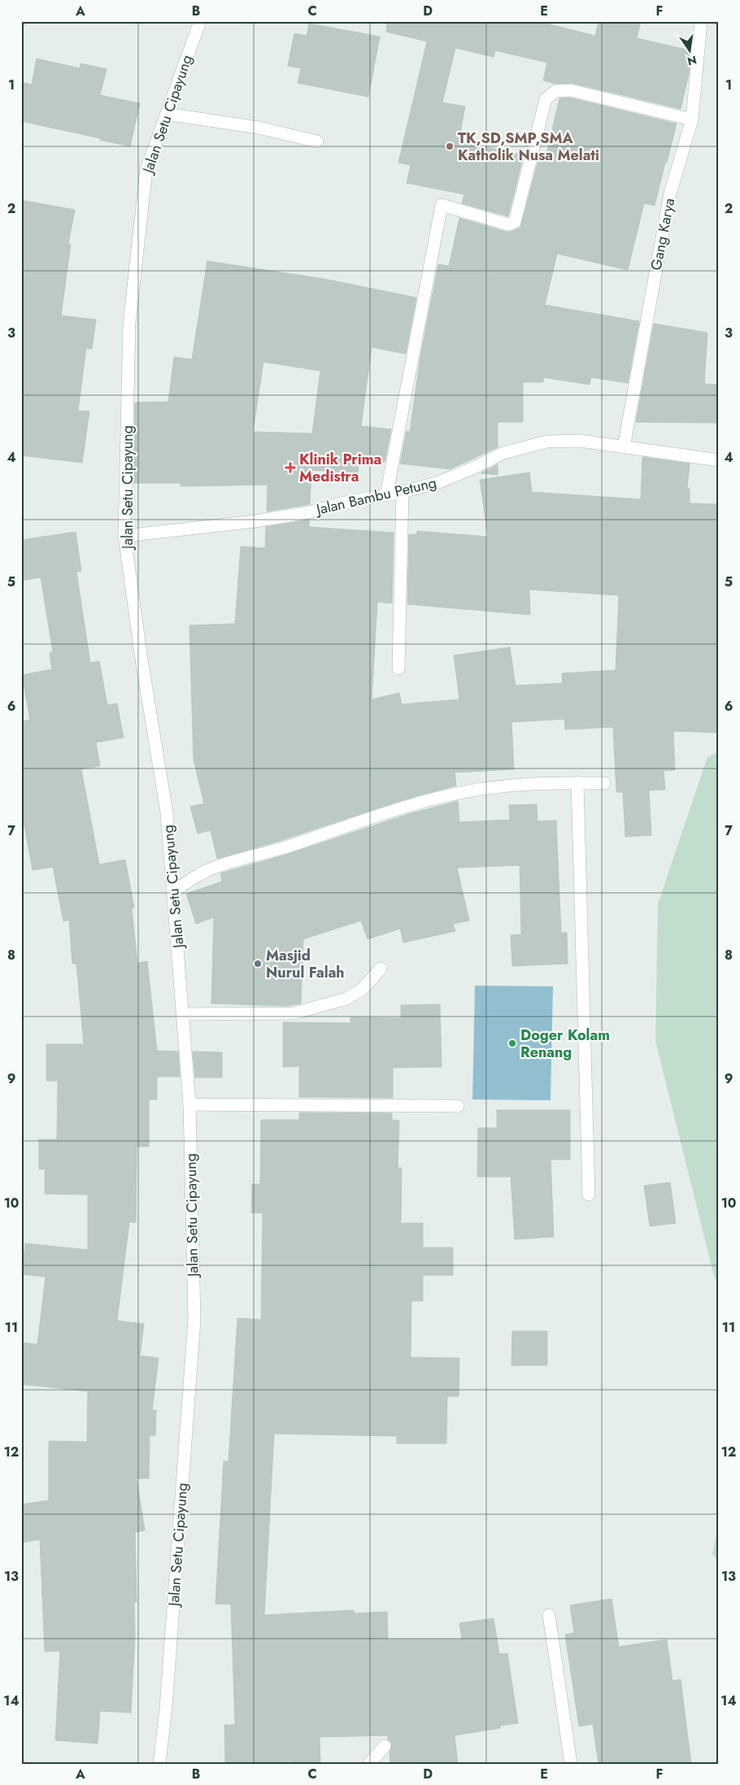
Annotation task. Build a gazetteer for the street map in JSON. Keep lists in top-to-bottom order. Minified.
{"streets":{"street":["Jalan Setu Cipayung","Gang Karya","Jalan Bambu Petung"]},"crossings":[["Jalan Setu Cipayung","Jalan Bambu Petung"],["Gang Karya","Jalan Bambu Petung"]],"places":{"other":["TK,SD,SMP,SMA Katholik Nusa Melati","Masjid Nurul Falah","Doger Kolam Renang"],"health":["Klinik Prima Medistra"]},"north":"bottom","grid":{"columns":["A","B","C","D","E","F"],"rows":["1","2","3","4","5","6","7","8","9","10","11","12","13","14"]}}
